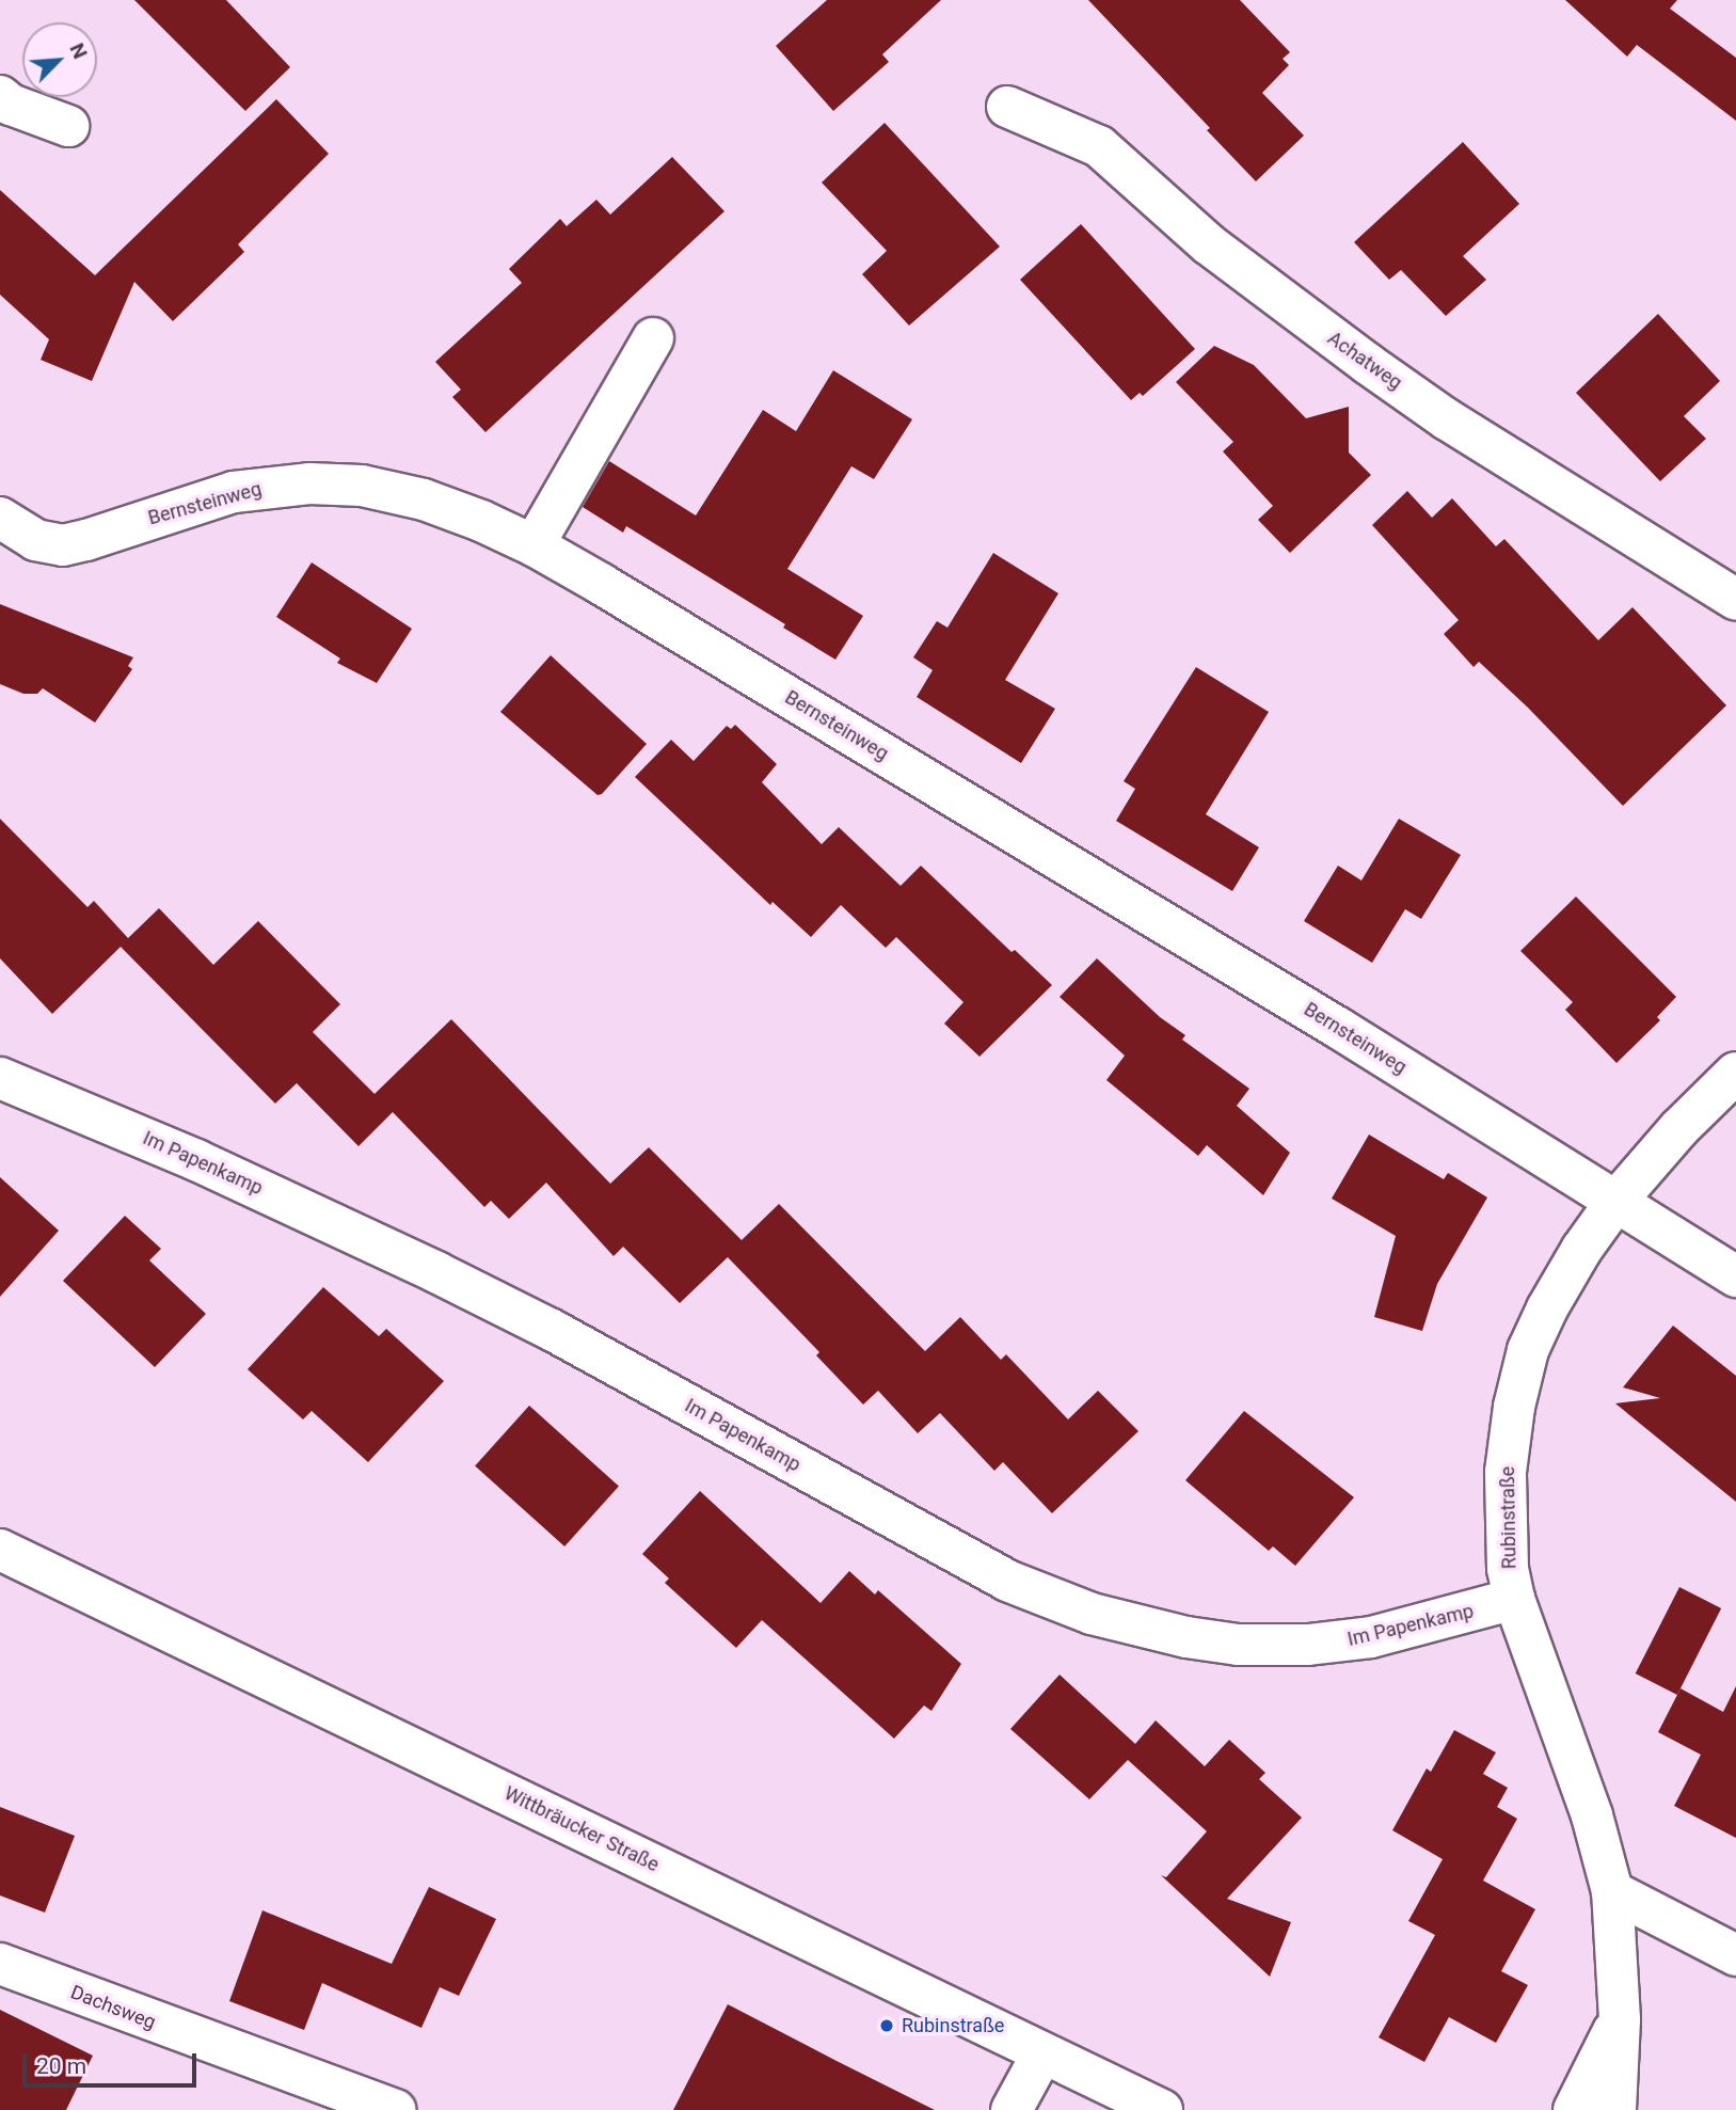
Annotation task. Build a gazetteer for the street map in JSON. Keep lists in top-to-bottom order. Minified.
{"streets":{"street":["Achatweg","Bernsteinweg","Im Papenkamp","Rubinstraße","Wittbräucker Straße","Dachsweg"]},"crossings":[["Bernsteinweg","Rubinstraße"],["Im Papenkamp","Rubinstraße"]],"places":["Rubinstraße"],"scale_bar":"20 m","north":"top right"}
